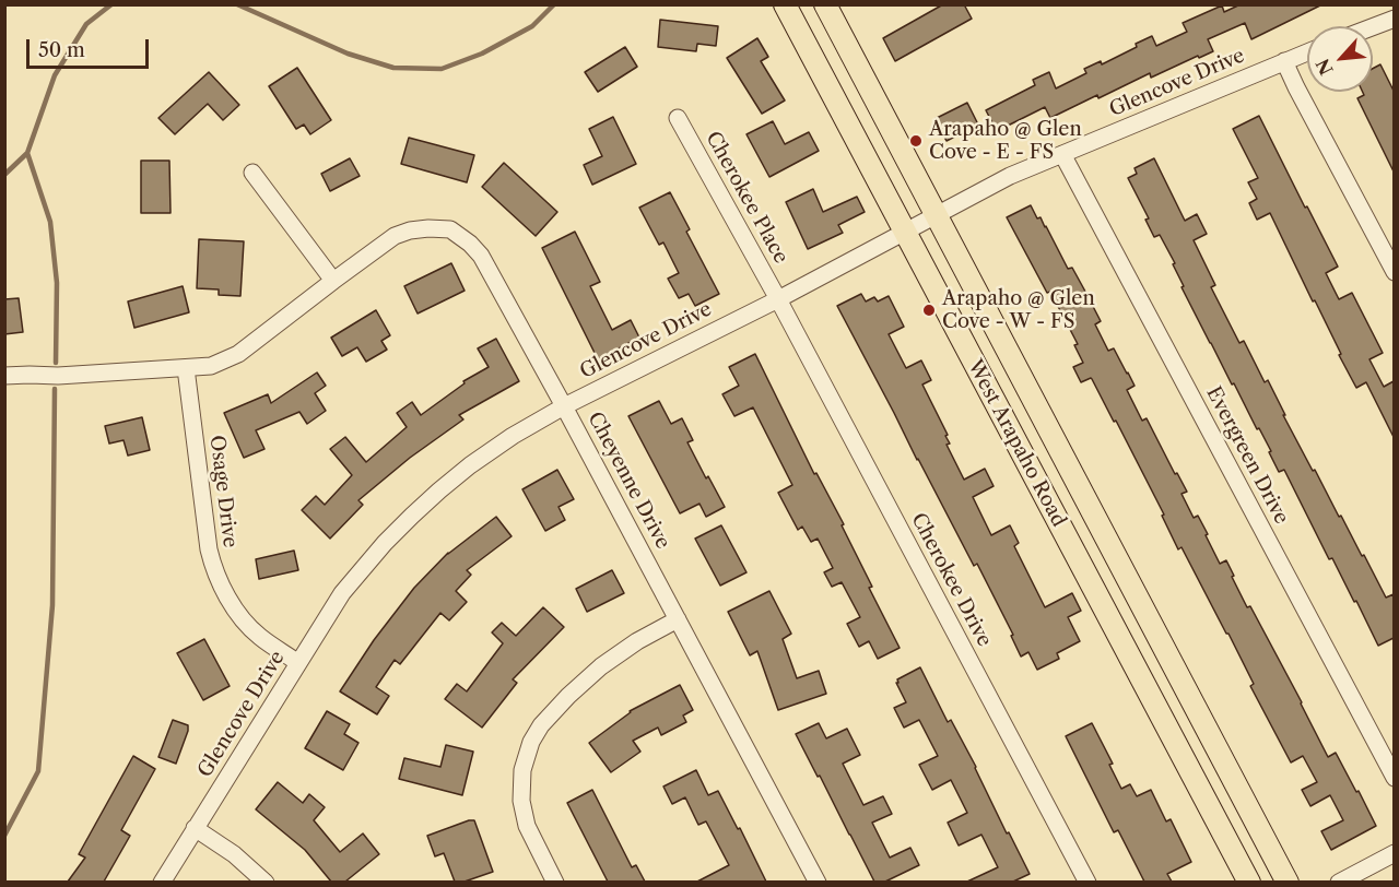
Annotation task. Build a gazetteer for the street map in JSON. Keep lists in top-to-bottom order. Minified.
{"streets":{"main road":["West Arapaho Road"],"street":["Glencove Drive","Cherokee Place","Evergreen Drive","Cheyenne Drive","Osage Drive","Cherokee Drive"]},"crossings":[["Glencove Drive","Cherokee Place"],["Glencove Drive","West Arapaho Road"],["Glencove Drive","Evergreen Drive"],["Glencove Drive","Cheyenne Drive"],["Glencove Drive","Osage Drive"],["Glencove Drive","Cherokee Drive"],["Cherokee Place","Cherokee Drive"],["Cheyenne Drive","Osage Drive"]],"places":["Arapaho @ Glen Cove - E - FS","Arapaho @ Glen Cove - W - FS"],"scale_bar":"50 m","north":"bottom left"}
